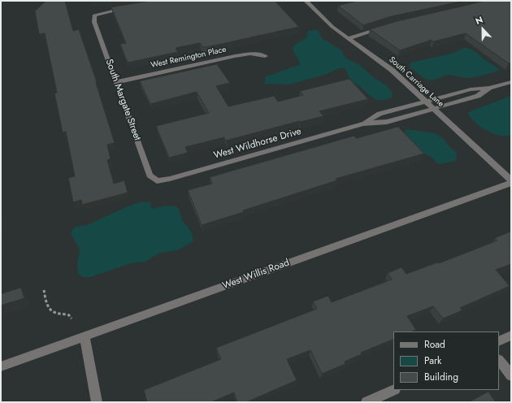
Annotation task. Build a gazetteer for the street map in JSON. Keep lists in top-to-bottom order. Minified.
{"streets":{"street":["West Remington Place","South Carriage Lane","South Margate Street","West Wildhorse Drive","West Willis Road"]},"crossings":[["West Remington Place","South Margate Street"],["South Carriage Lane","West Wildhorse Drive"],["South Carriage Lane","West Willis Road"],["South Margate Street","West Wildhorse Drive"]],"legend":["Road","Park","Building"],"north":"top"}
